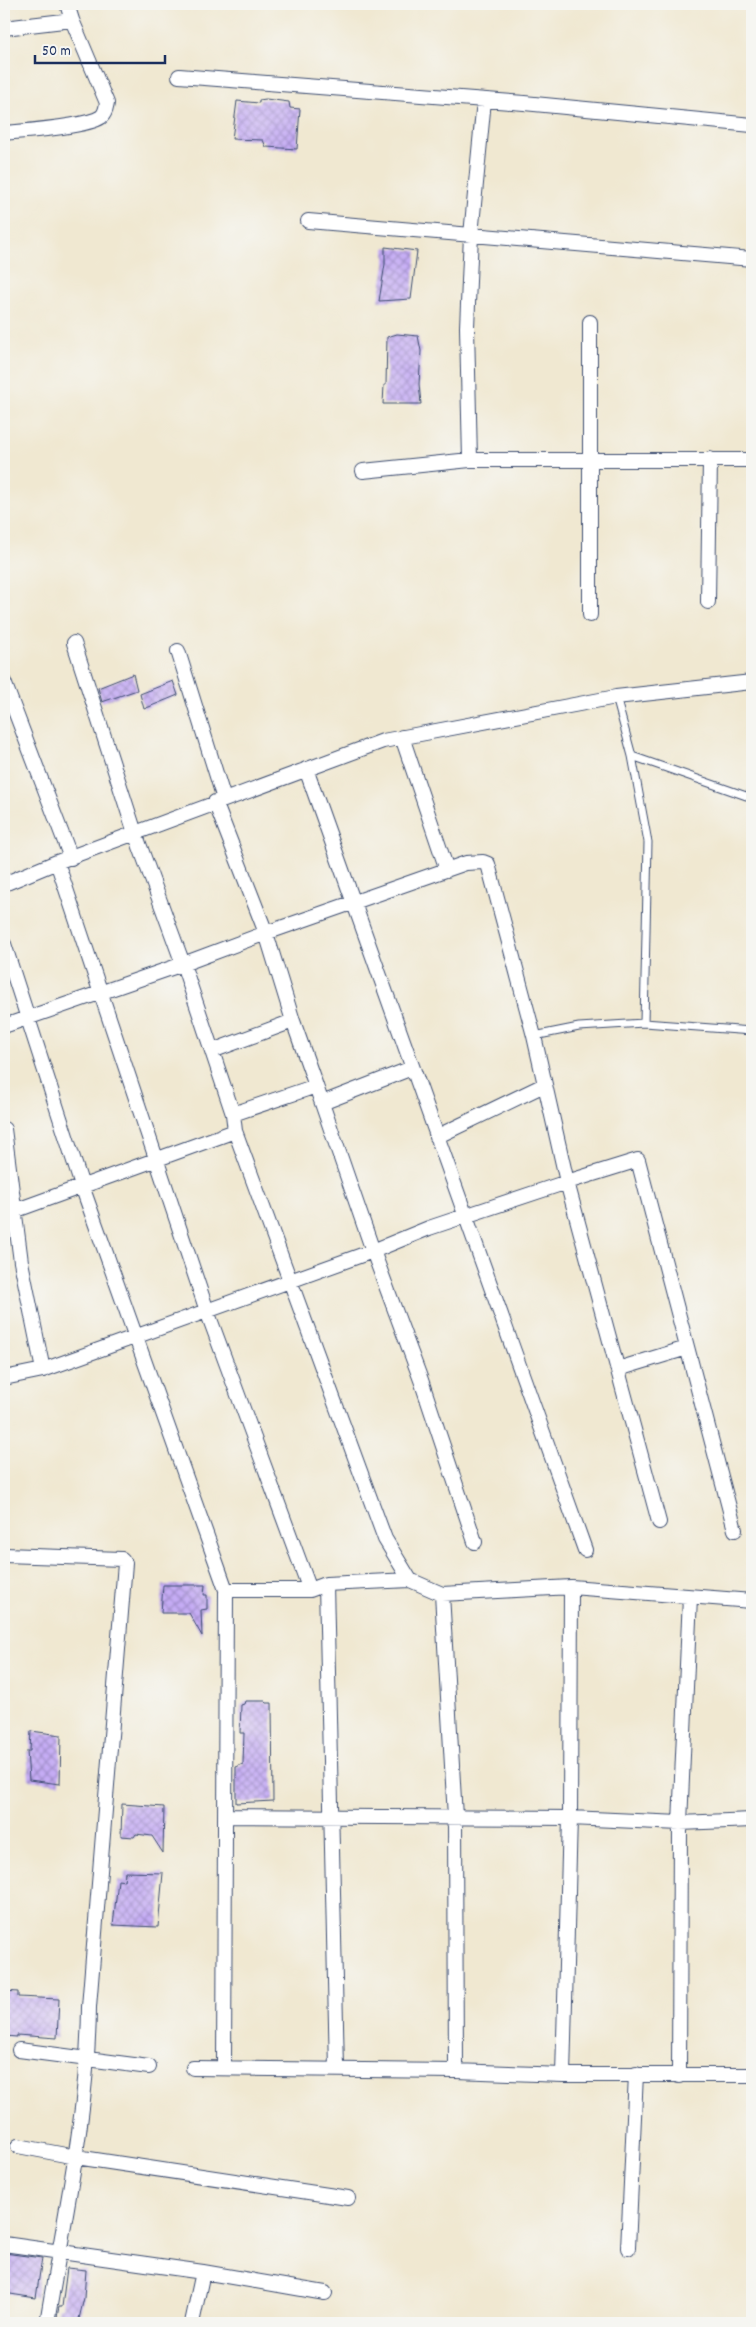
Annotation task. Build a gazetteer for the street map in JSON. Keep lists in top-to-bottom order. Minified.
{"scale_bar":"50 m"}
